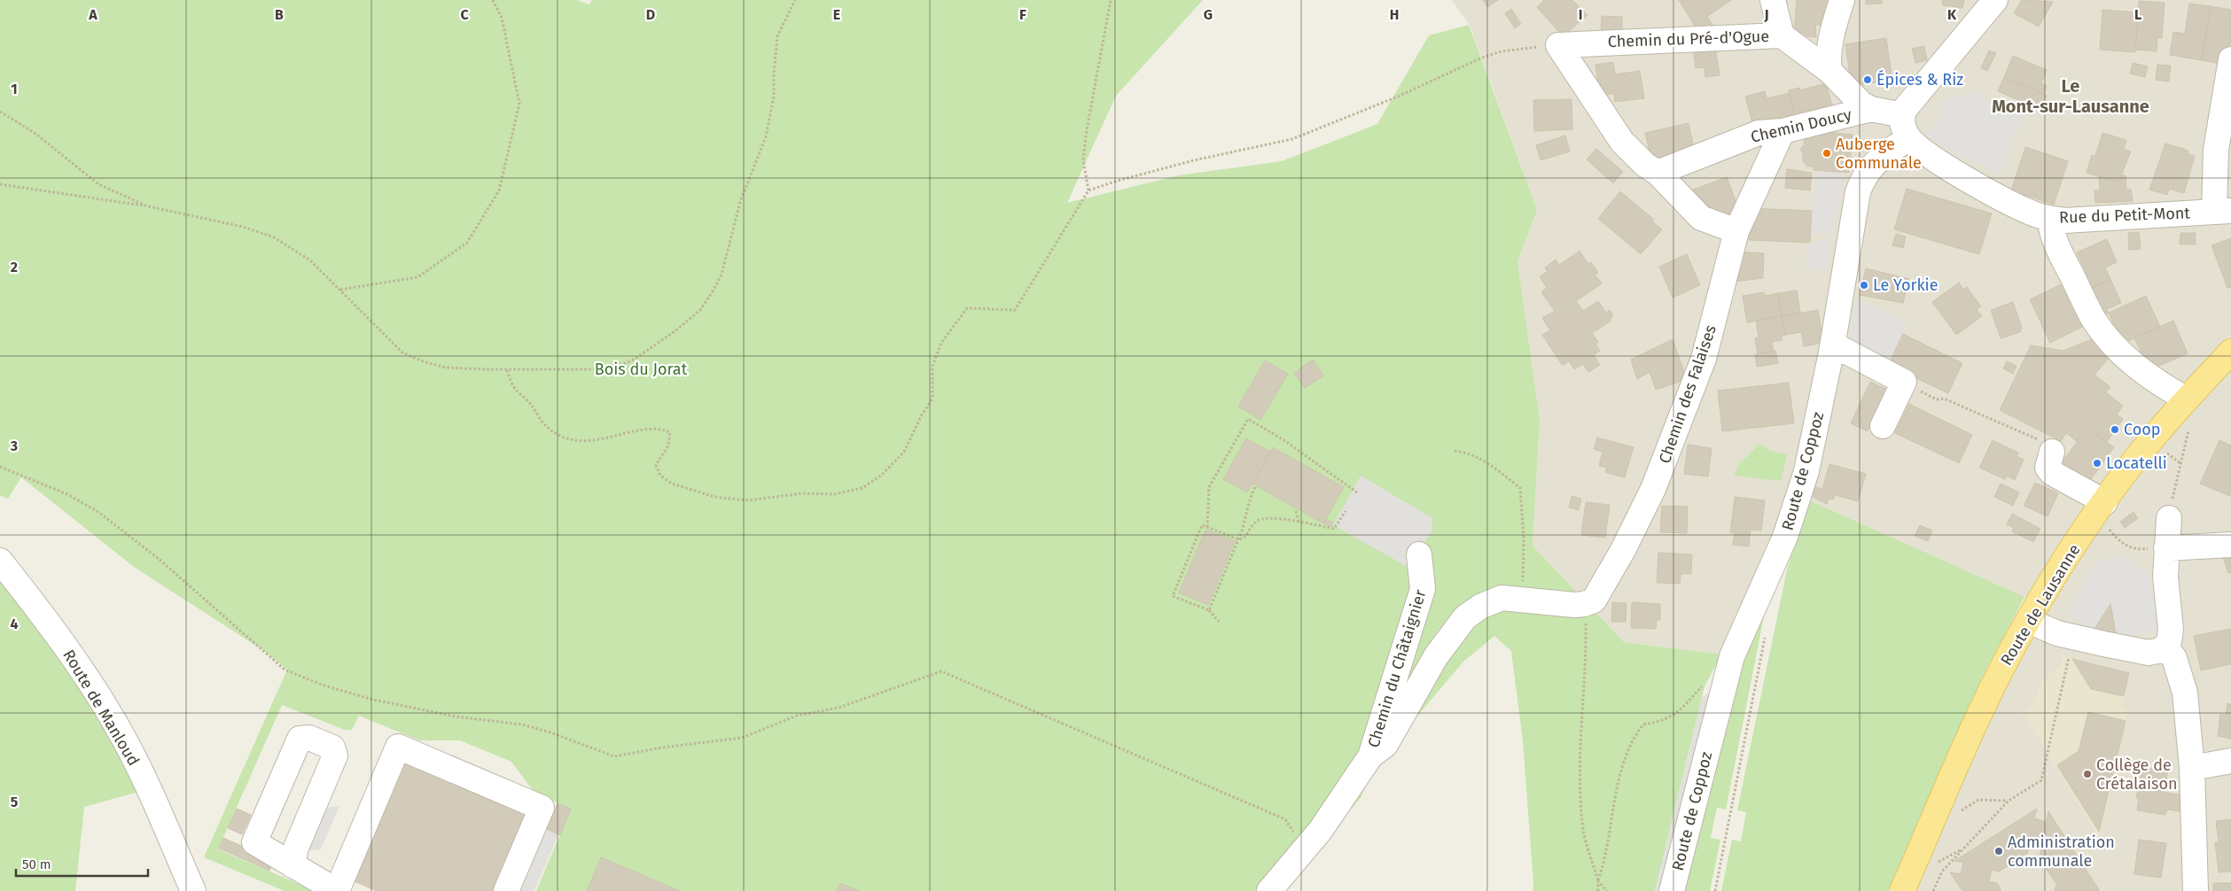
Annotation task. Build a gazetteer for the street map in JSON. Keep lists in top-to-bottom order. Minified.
{"streets":{"main road":["Route de Lausanne"],"street":["Chemin du Pré-d'Ogue","Chemin Doucy","Rue du Petit-Mont","Chemin des Falaises","Route de Coppoz","Chemin du Châtaignier","Route de Manloud"]},"crossings":[["Chemin du Pré-d'Ogue","Chemin Doucy"],["Chemin Doucy","Chemin des Falaises"],["Rue du Petit-Mont","Route de Coppoz"],["Chemin des Falaises","Chemin du Châtaignier"]],"districts":["Le Mont-sur-Lausanne"],"parks":["Bois du Jorat"],"places":["Épices & Riz","Auberge Communale","Le Yorkie","Coop","Locatelli","Collège de Crétalaison","Administration communale"],"scale_bar":"50 m","grid":{"columns":["A","B","C","D","E","F","G","H","I","J","K","L"],"rows":["1","2","3","4","5"]}}
